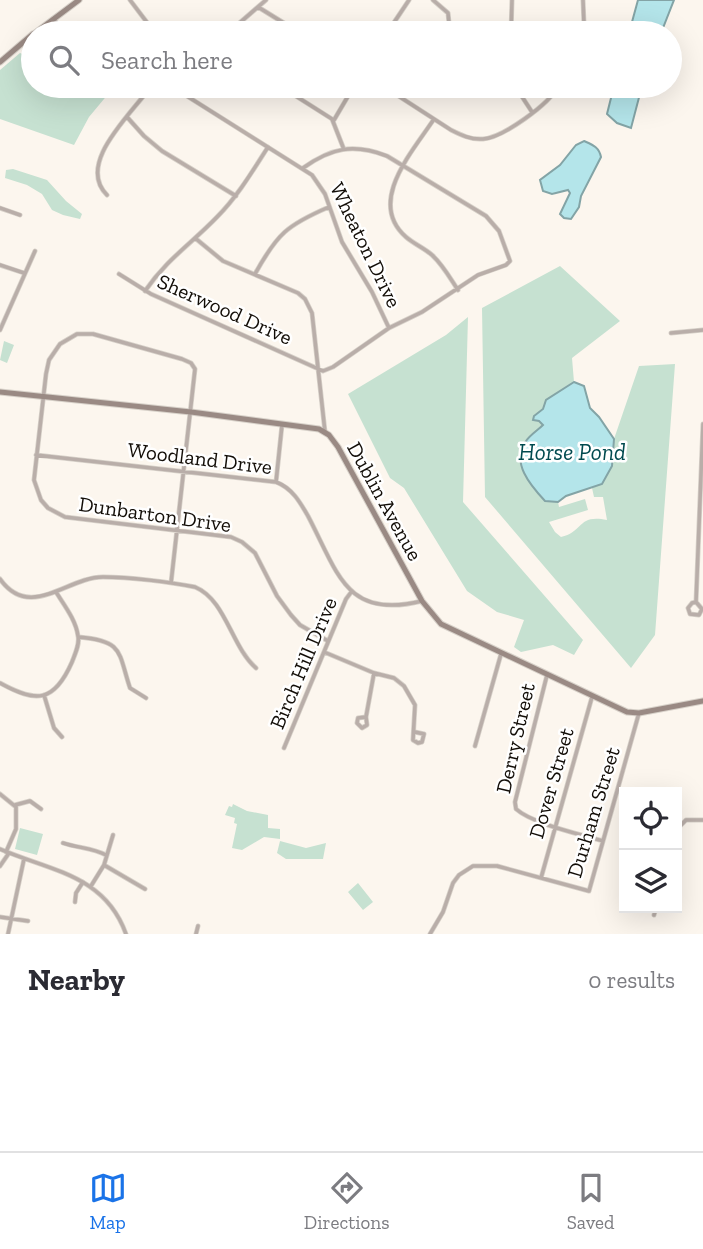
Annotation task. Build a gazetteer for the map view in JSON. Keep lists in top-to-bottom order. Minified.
{"streets":{"street":["Wheaton Drive","Sherwood Drive","Woodland Drive","Dublin Avenue","Dunbarton Drive","Birch Hill Drive","Derry Street","Dover Street","Durham Street"]},"crossings":[["Woodland Drive","Dunbarton Drive"],["Woodland Drive","Birch Hill Drive"],["Dublin Avenue","Dunbarton Drive"],["Dublin Avenue","Derry Street"],["Dublin Avenue","Dover Street"],["Dublin Avenue","Durham Street"],["Dunbarton Drive","Birch Hill Drive"],["Derry Street","Dover Street"],["Dover Street","Durham Street"]],"water":["Horse Pond"],"page":{"search":"Search here","heading":["Nearby","0 results"],"nav":["Map","Directions","Saved"]}}
